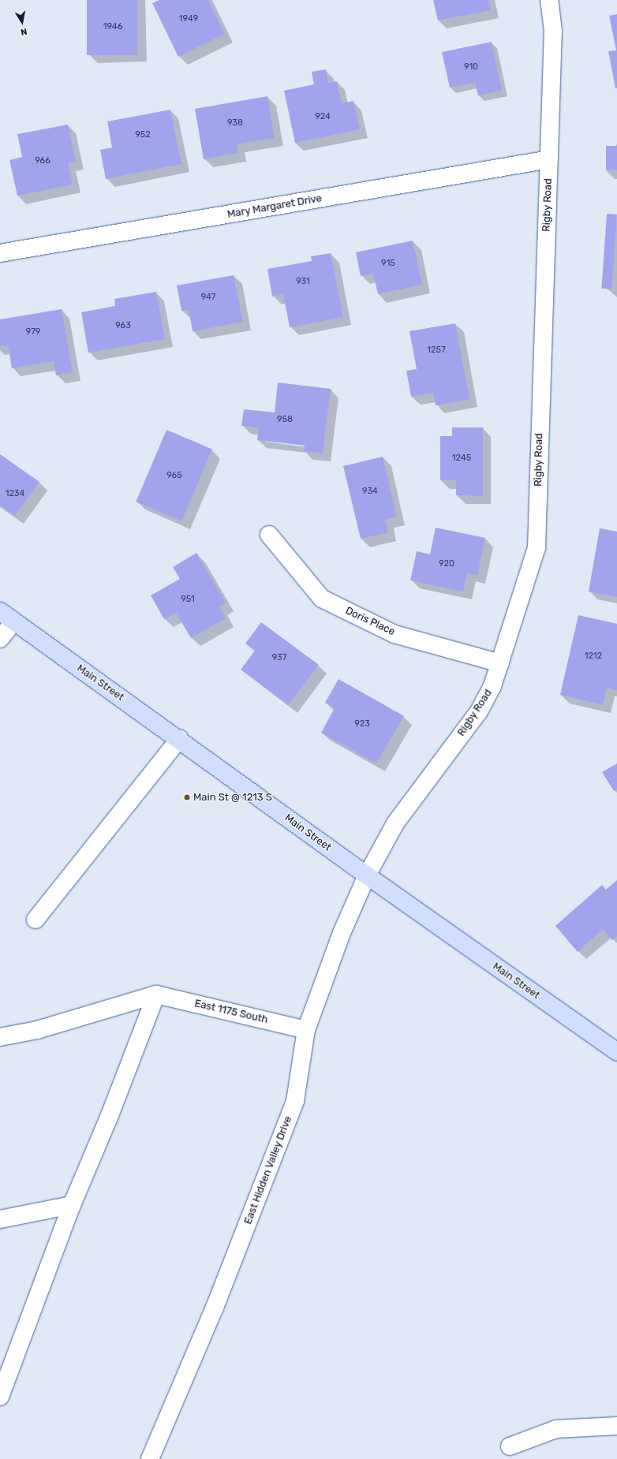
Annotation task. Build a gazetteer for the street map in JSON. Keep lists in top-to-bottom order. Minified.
{"streets":{"main road":["Main Street"],"street":["Rigby Road","Mary Margaret Drive","Doris Place","East 1175 South","East Hidden Valley Drive"]},"crossings":[["Rigby Road","Mary Margaret Drive"],["Rigby Road","Doris Place"],["Rigby Road","Main Street"],["Rigby Road","East Hidden Valley Drive"],["Main Street","East Hidden Valley Drive"],["East 1175 South","East Hidden Valley Drive"]],"places":["Main St @ 1213 S"],"house_numbers":["1949","1946","910","924","938","952","966","915","931","947","963","979","1257","958","1245","965","934","1234","920","951","1212","937","923"],"north":"bottom"}
